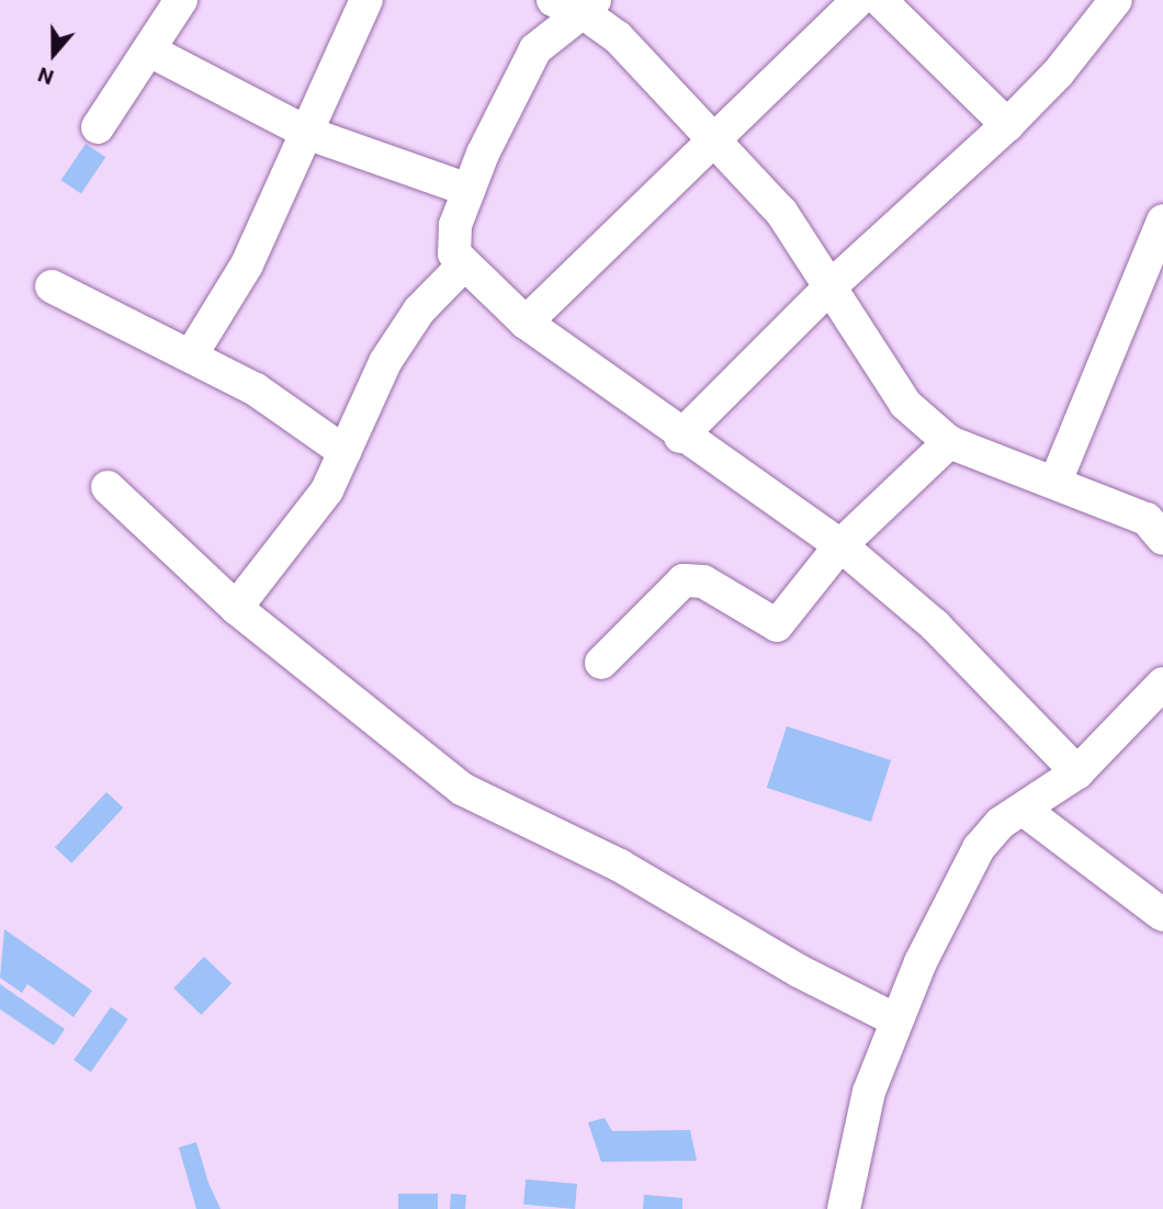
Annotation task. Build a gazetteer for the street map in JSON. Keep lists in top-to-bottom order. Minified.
{"north":"bottom"}
